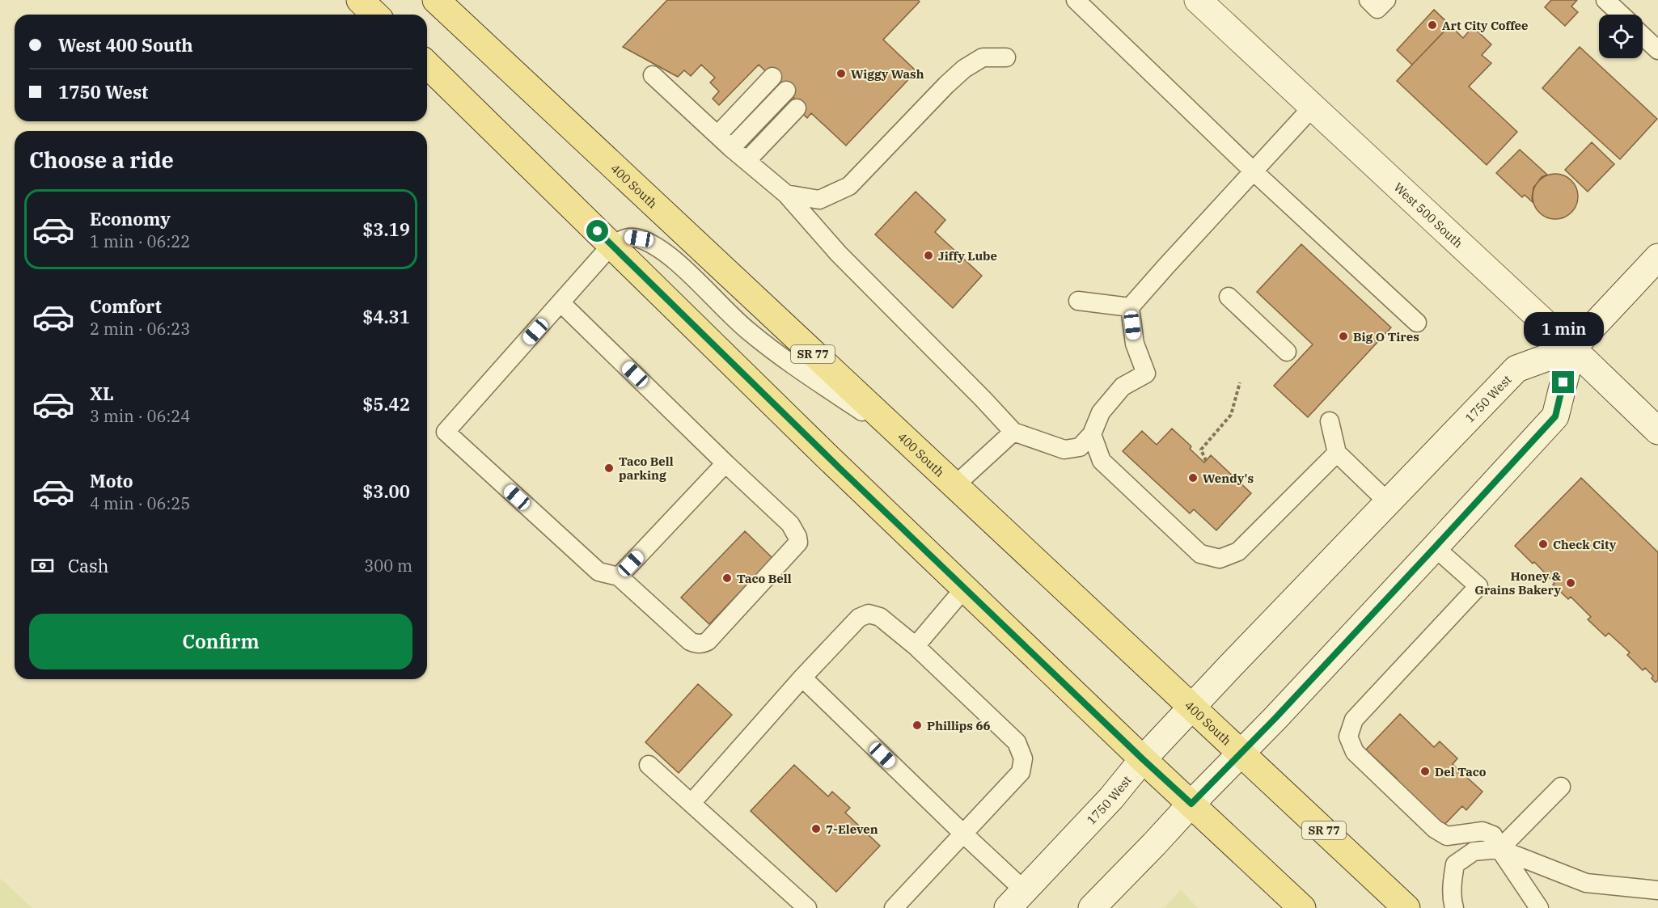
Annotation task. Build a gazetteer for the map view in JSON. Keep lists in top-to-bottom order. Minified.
{"streets":{"main road":["400 South","West 500 South","SR 77","1750 West"]},"crossings":[["400 South","1750 West"],["West 500 South","1750 West"]],"places":["Art City Coffee","Wiggy Wash","Jiffy Lube","Big O Tires","Taco Bell parking","Wendy's","Check City","Taco Bell","Honey & Grains Bakery","Phillips 66","Del Taco","7-Eleven"],"page":{"banner":["West 400 South","1750 West"],"heading":"Choose a ride","list":[{"name":"Economy","note":"1 min · 06:22","value":"$3.19"},{"name":"Comfort","note":"2 min · 06:23","value":"$4.31"},{"name":"XL","note":"3 min · 06:24","value":"$5.42"},{"name":"Moto","note":"4 min · 06:25","value":"$3.00"}],"bubble":"1 min","pay":["Cash","300 m"],"buttons":"Confirm"}}
